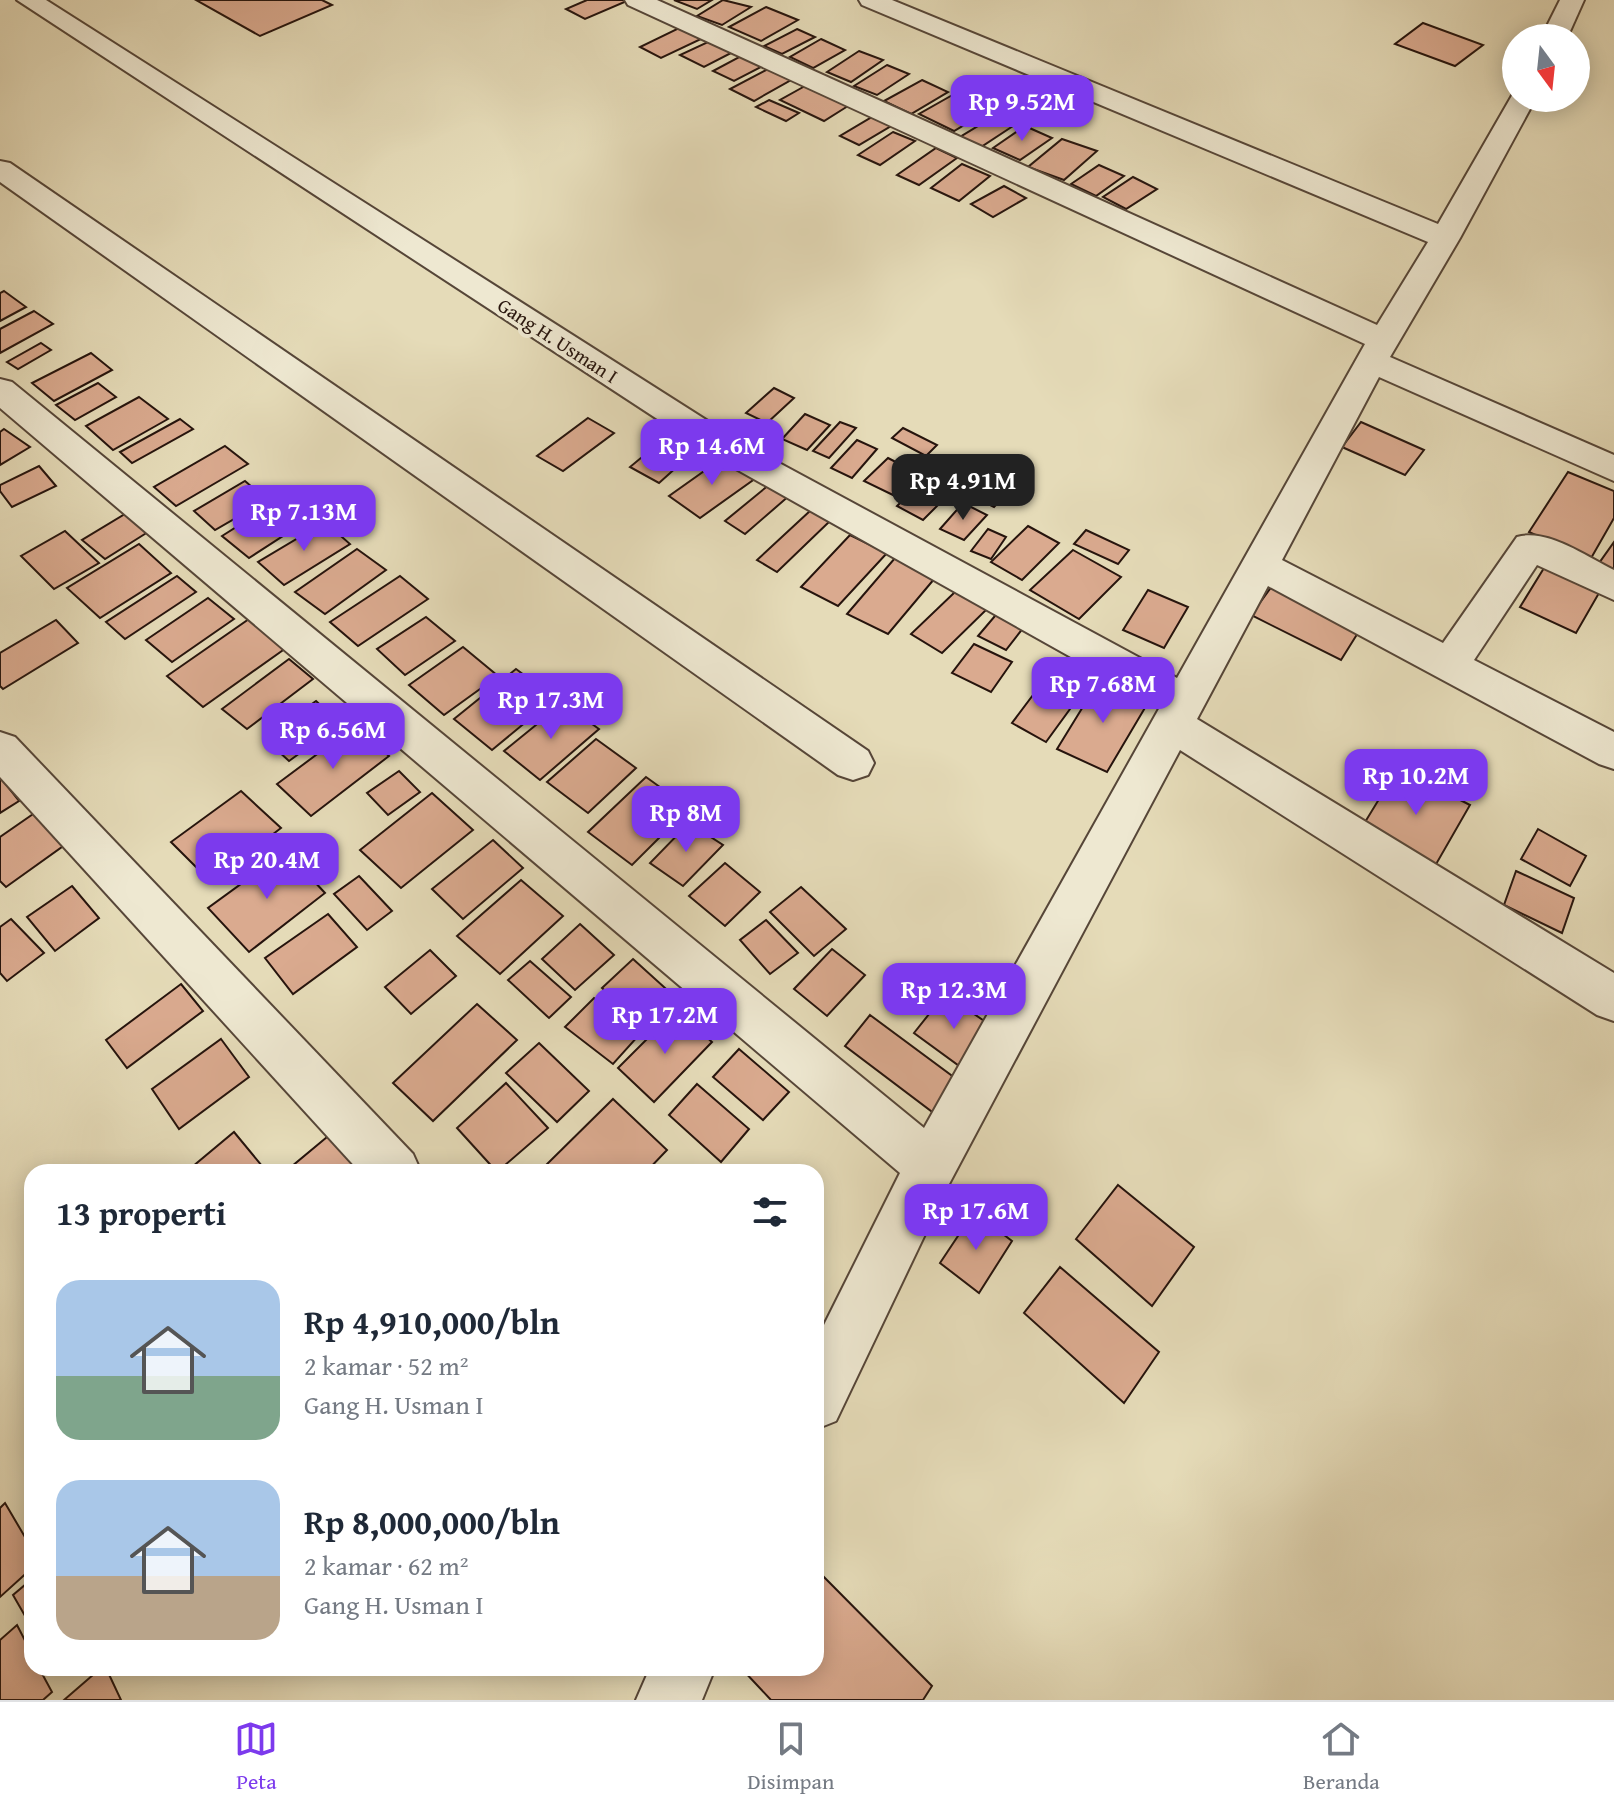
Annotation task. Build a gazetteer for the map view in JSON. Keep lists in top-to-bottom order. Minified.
{"streets":{"street":["Gang H. Usman I"]},"north":"bottom","page":{"price":["Rp 9.52M","Rp 14.6M","Rp 4.91M","Rp 7.13M","Rp 7.68M","Rp 17.3M","Rp 6.56M","Rp 10.2M","Rp 8M","Rp 20.4M","Rp 12.3M","Rp 17.2M","Rp 17.6M"],"heading":"13 properti","list":[{"name":"Rp 4,910,000/bln","note":"2 kamar · 52 m² · Gang H. Usman I"},{"name":"Rp 8,000,000/bln","note":"2 kamar · 62 m² · Gang H. Usman I"}],"tabs":["Peta","Disimpan","Beranda"]}}
